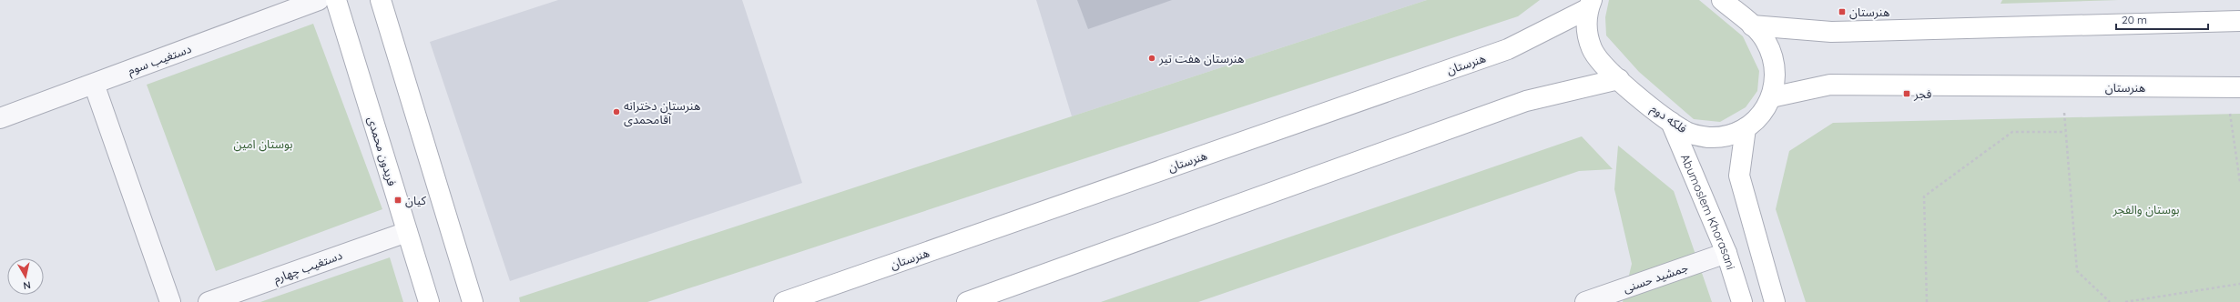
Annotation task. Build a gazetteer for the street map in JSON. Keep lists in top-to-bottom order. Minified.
{"streets":{"main road":["هنرستان","فلکه دوم","فریدون محمدی","Abumoslem Khorasani"],"street":["دستغیب سوم","دستغیب چهارم","جمشید حسنی"]},"crossings":[["هنرستان","فلکه دوم"],["فلکه دوم","Abumoslem Khorasani"],["فریدون محمدی","دستغیب چهارم"],["Abumoslem Khorasani","جمشید حسنی"]],"parks":["بوستان امین","بوستان والفجر"],"places":{"transit":["هنرستان","فجر","کیان"],"other":["هنرستان هفت تیر","هنرستان دخترانه آقامحمدی"]},"scale_bar":"20 m","north":"bottom"}
